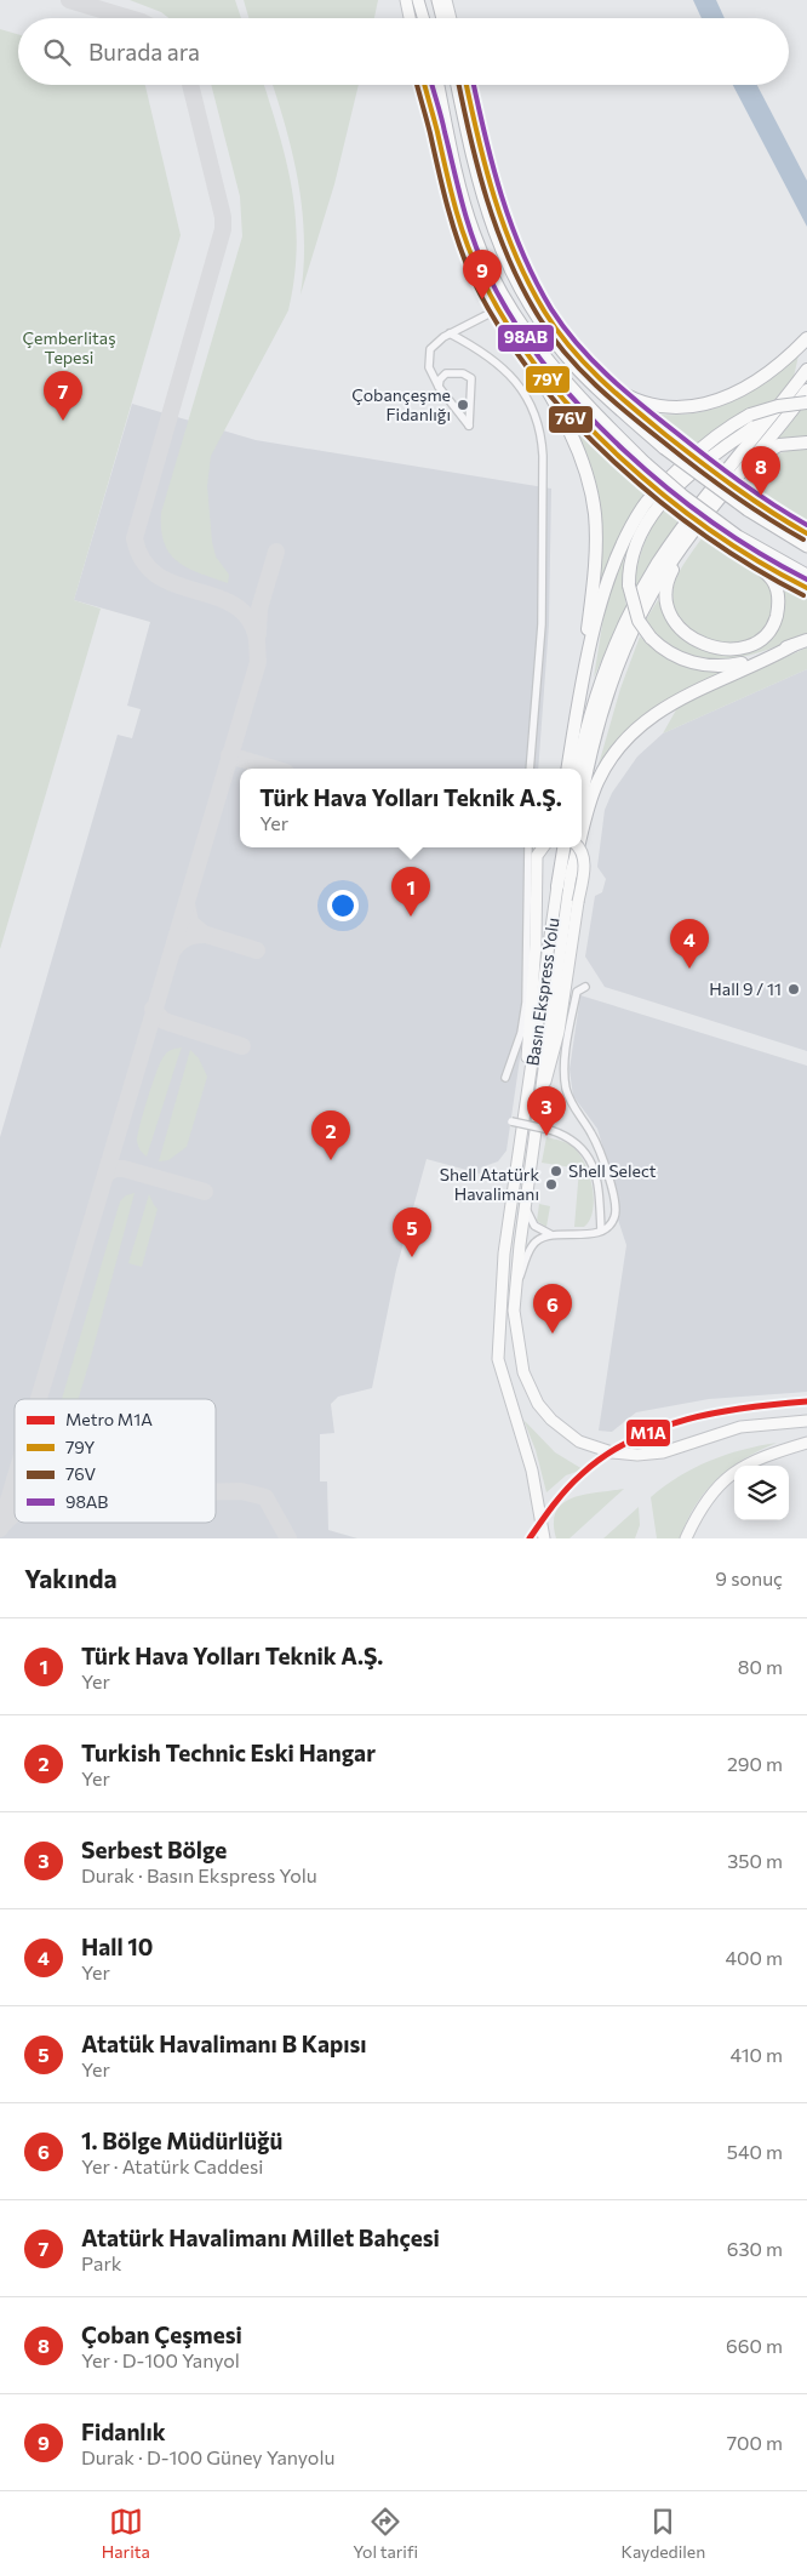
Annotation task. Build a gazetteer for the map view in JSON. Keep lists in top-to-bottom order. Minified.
{"streets":{"highway":["Basın Ekspress Yolu"]},"parks":["Çemberlitaş Tepesi"],"places":["Çobançeşme Fidanlığı","Hall 9 / 11","Shell Select","Shell Atatürk Havalimanı"],"lines":["transit line 79Y","transit line 76V","transit line 98AB","metro line M1A"],"legend":["Metro M1A","79Y","76V","98AB"],"page":{"search":"Burada ara","pins":["9","7","8","1","4","3","2","5","6"],"popup":["Türk Hava Yolları Teknik A.Ş.","Yer"],"heading":["Yakında","9 sonuç"],"list":[{"mark":"1","name":"Türk Hava Yolları Teknik A.Ş.","note":"Yer","value":"80 m"},{"mark":"2","name":"Turkish Technic Eski Hangar","note":"Yer","value":"290 m"},{"mark":"3","name":"Serbest Bölge","note":"Durak · Basın Ekspress Yolu","value":"350 m"},{"mark":"4","name":"Hall 10","note":"Yer","value":"400 m"},{"mark":"5","name":"Atatük Havalimanı B Kapısı","note":"Yer","value":"410 m"},{"mark":"6","name":"1. Bölge Müdürlüğü","note":"Yer · Atatürk Caddesi","value":"540 m"},{"mark":"7","name":"Atatürk Havalimanı Millet Bahçesi","note":"Park","value":"630 m"},{"mark":"8","name":"Çoban Çeşmesi","note":"Yer · D-100 Yanyol","value":"660 m"},{"mark":"9","name":"Fidanlık","note":"Durak · D-100 Güney Yanyolu","value":"700 m"}],"nav":["Harita","Yol tarifi","Kaydedilen"]}}
